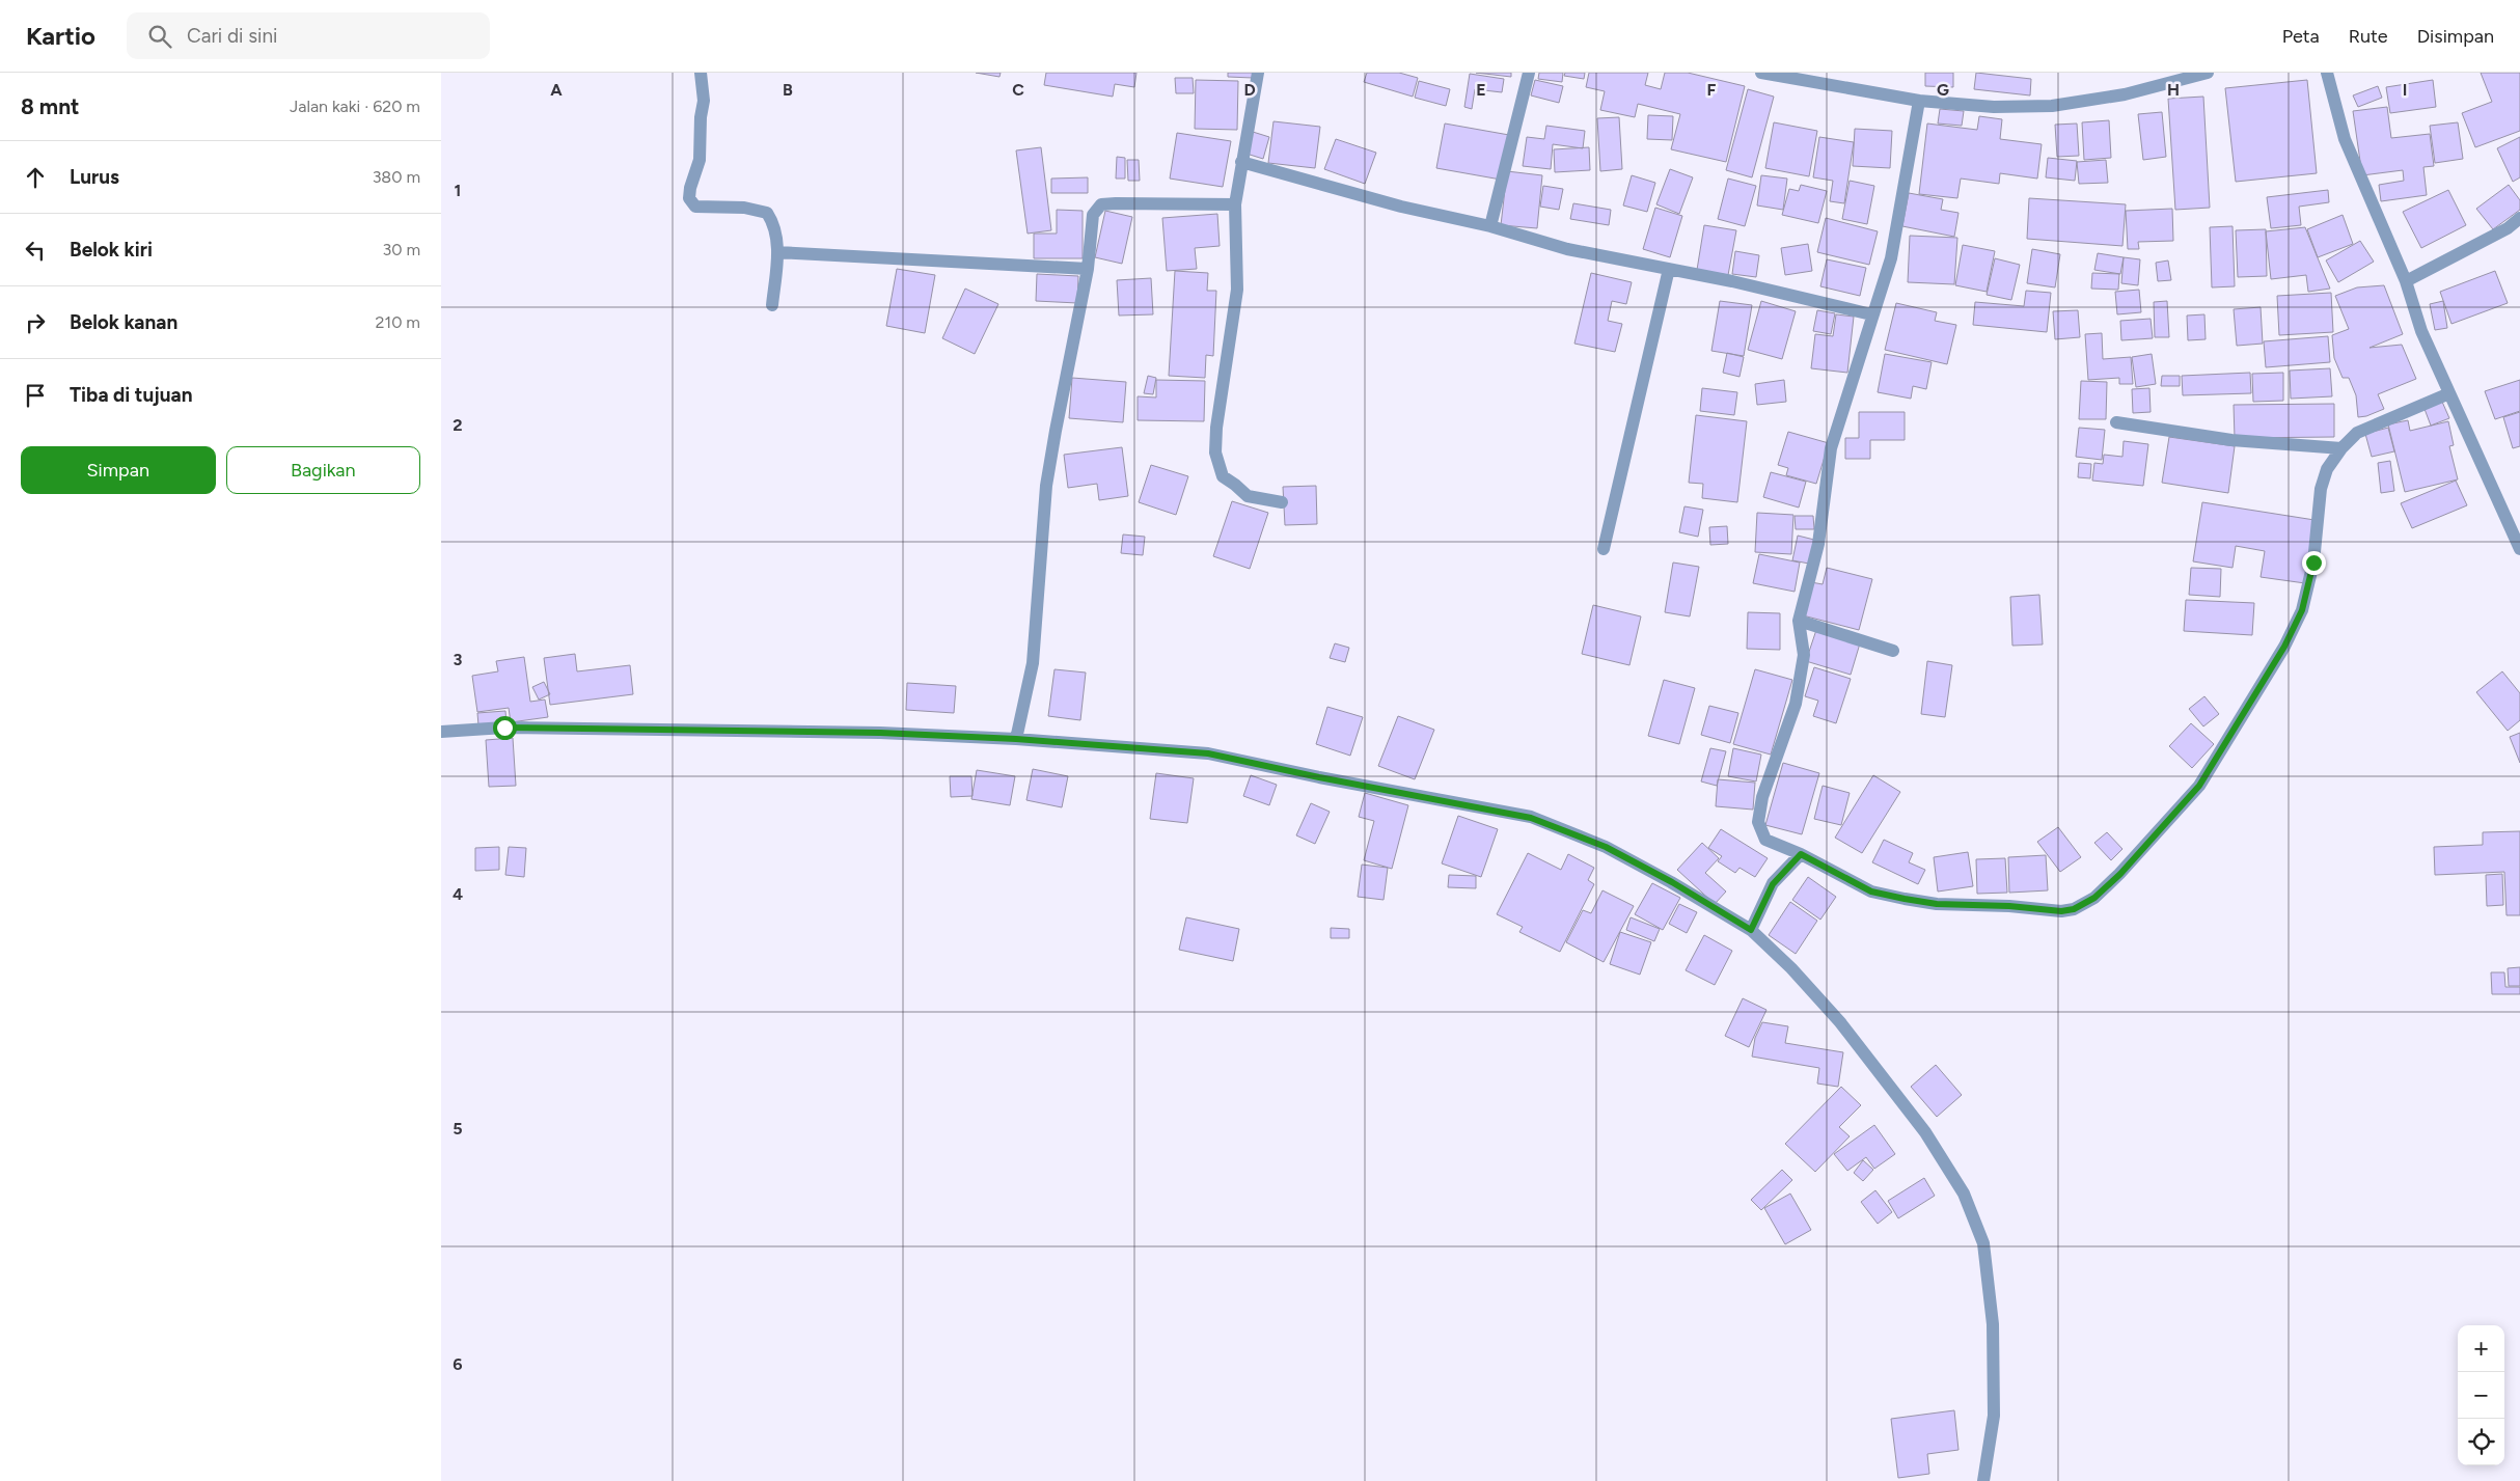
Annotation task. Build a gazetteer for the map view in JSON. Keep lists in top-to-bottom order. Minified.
{"page":{"header":"Kartio","search":"Cari di sini","nav":["Peta","Rute","Disimpan"],"heading":["8 mnt","Jalan kaki · 620 m"],"list":[["Lurus","380 m"],["Belok kiri","30 m"],["Belok kanan","210 m"],"Tiba di tujuan"],"buttons":["Simpan","Bagikan"],"map_buttons":["+","−"]},"grid":{"columns":["A","B","C","D","E","F","G","H","I"],"rows":["1","2","3","4","5","6"]}}
